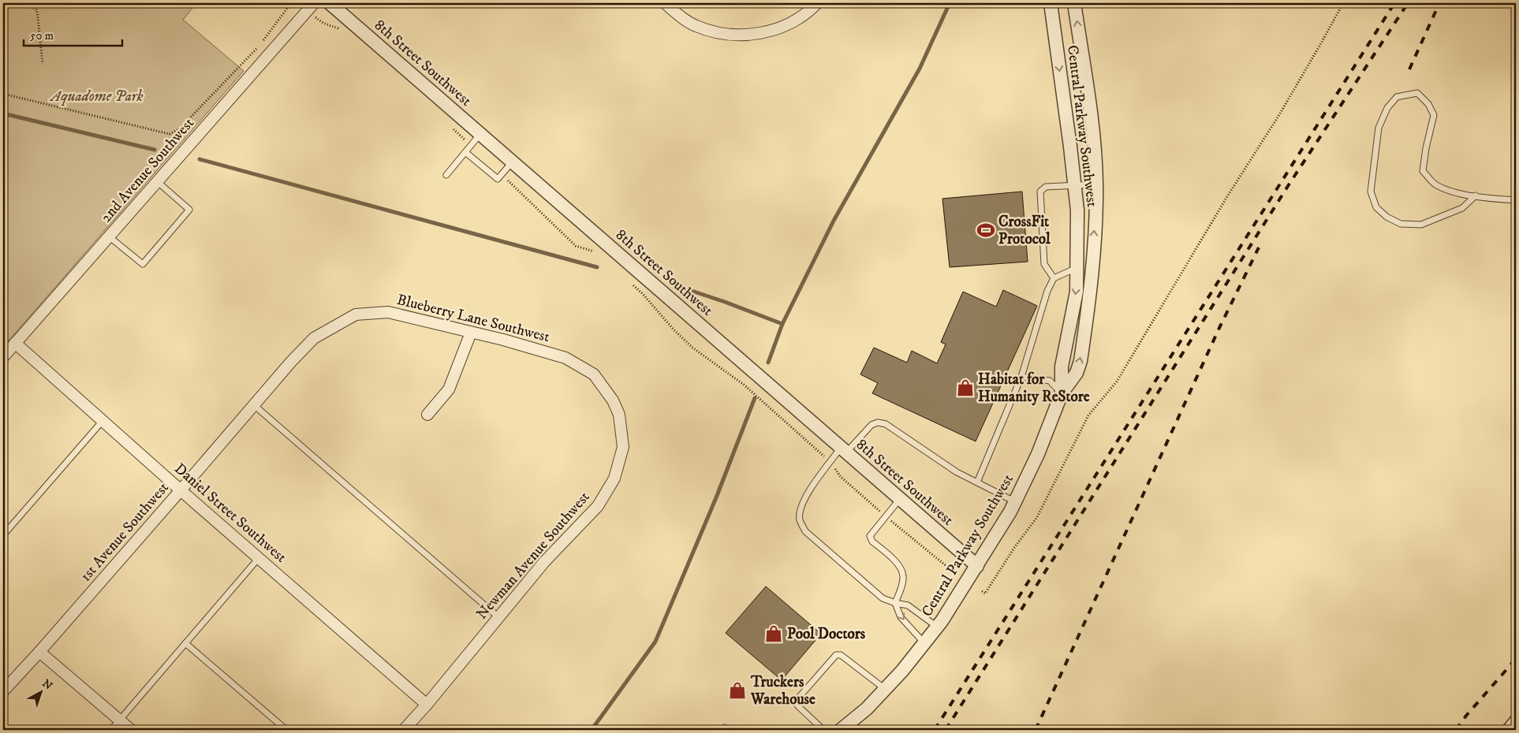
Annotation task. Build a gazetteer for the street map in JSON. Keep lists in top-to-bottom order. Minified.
{"streets":{"street":["8th Street Southwest","Central Parkway Southwest","2nd Avenue Southwest","Blueberry Lane Southwest","Daniel Street Southwest","1st Avenue Southwest","Newman Avenue Southwest"]},"crossings":[["8th Street Southwest","Central Parkway Southwest"],["2nd Avenue Southwest","Daniel Street Southwest"],["Blueberry Lane Southwest","1st Avenue Southwest"],["Blueberry Lane Southwest","Newman Avenue Southwest"],["Daniel Street Southwest","1st Avenue Southwest"],["Daniel Street Southwest","Newman Avenue Southwest"]],"parks":["Aquadome Park"],"places":{"sports":["CrossFit Protocol"],"shop":["Habitat for Humanity ReStore","Pool Doctors","Truckers Warehouse"]},"scale_bar":"50 m","north":"top right"}
